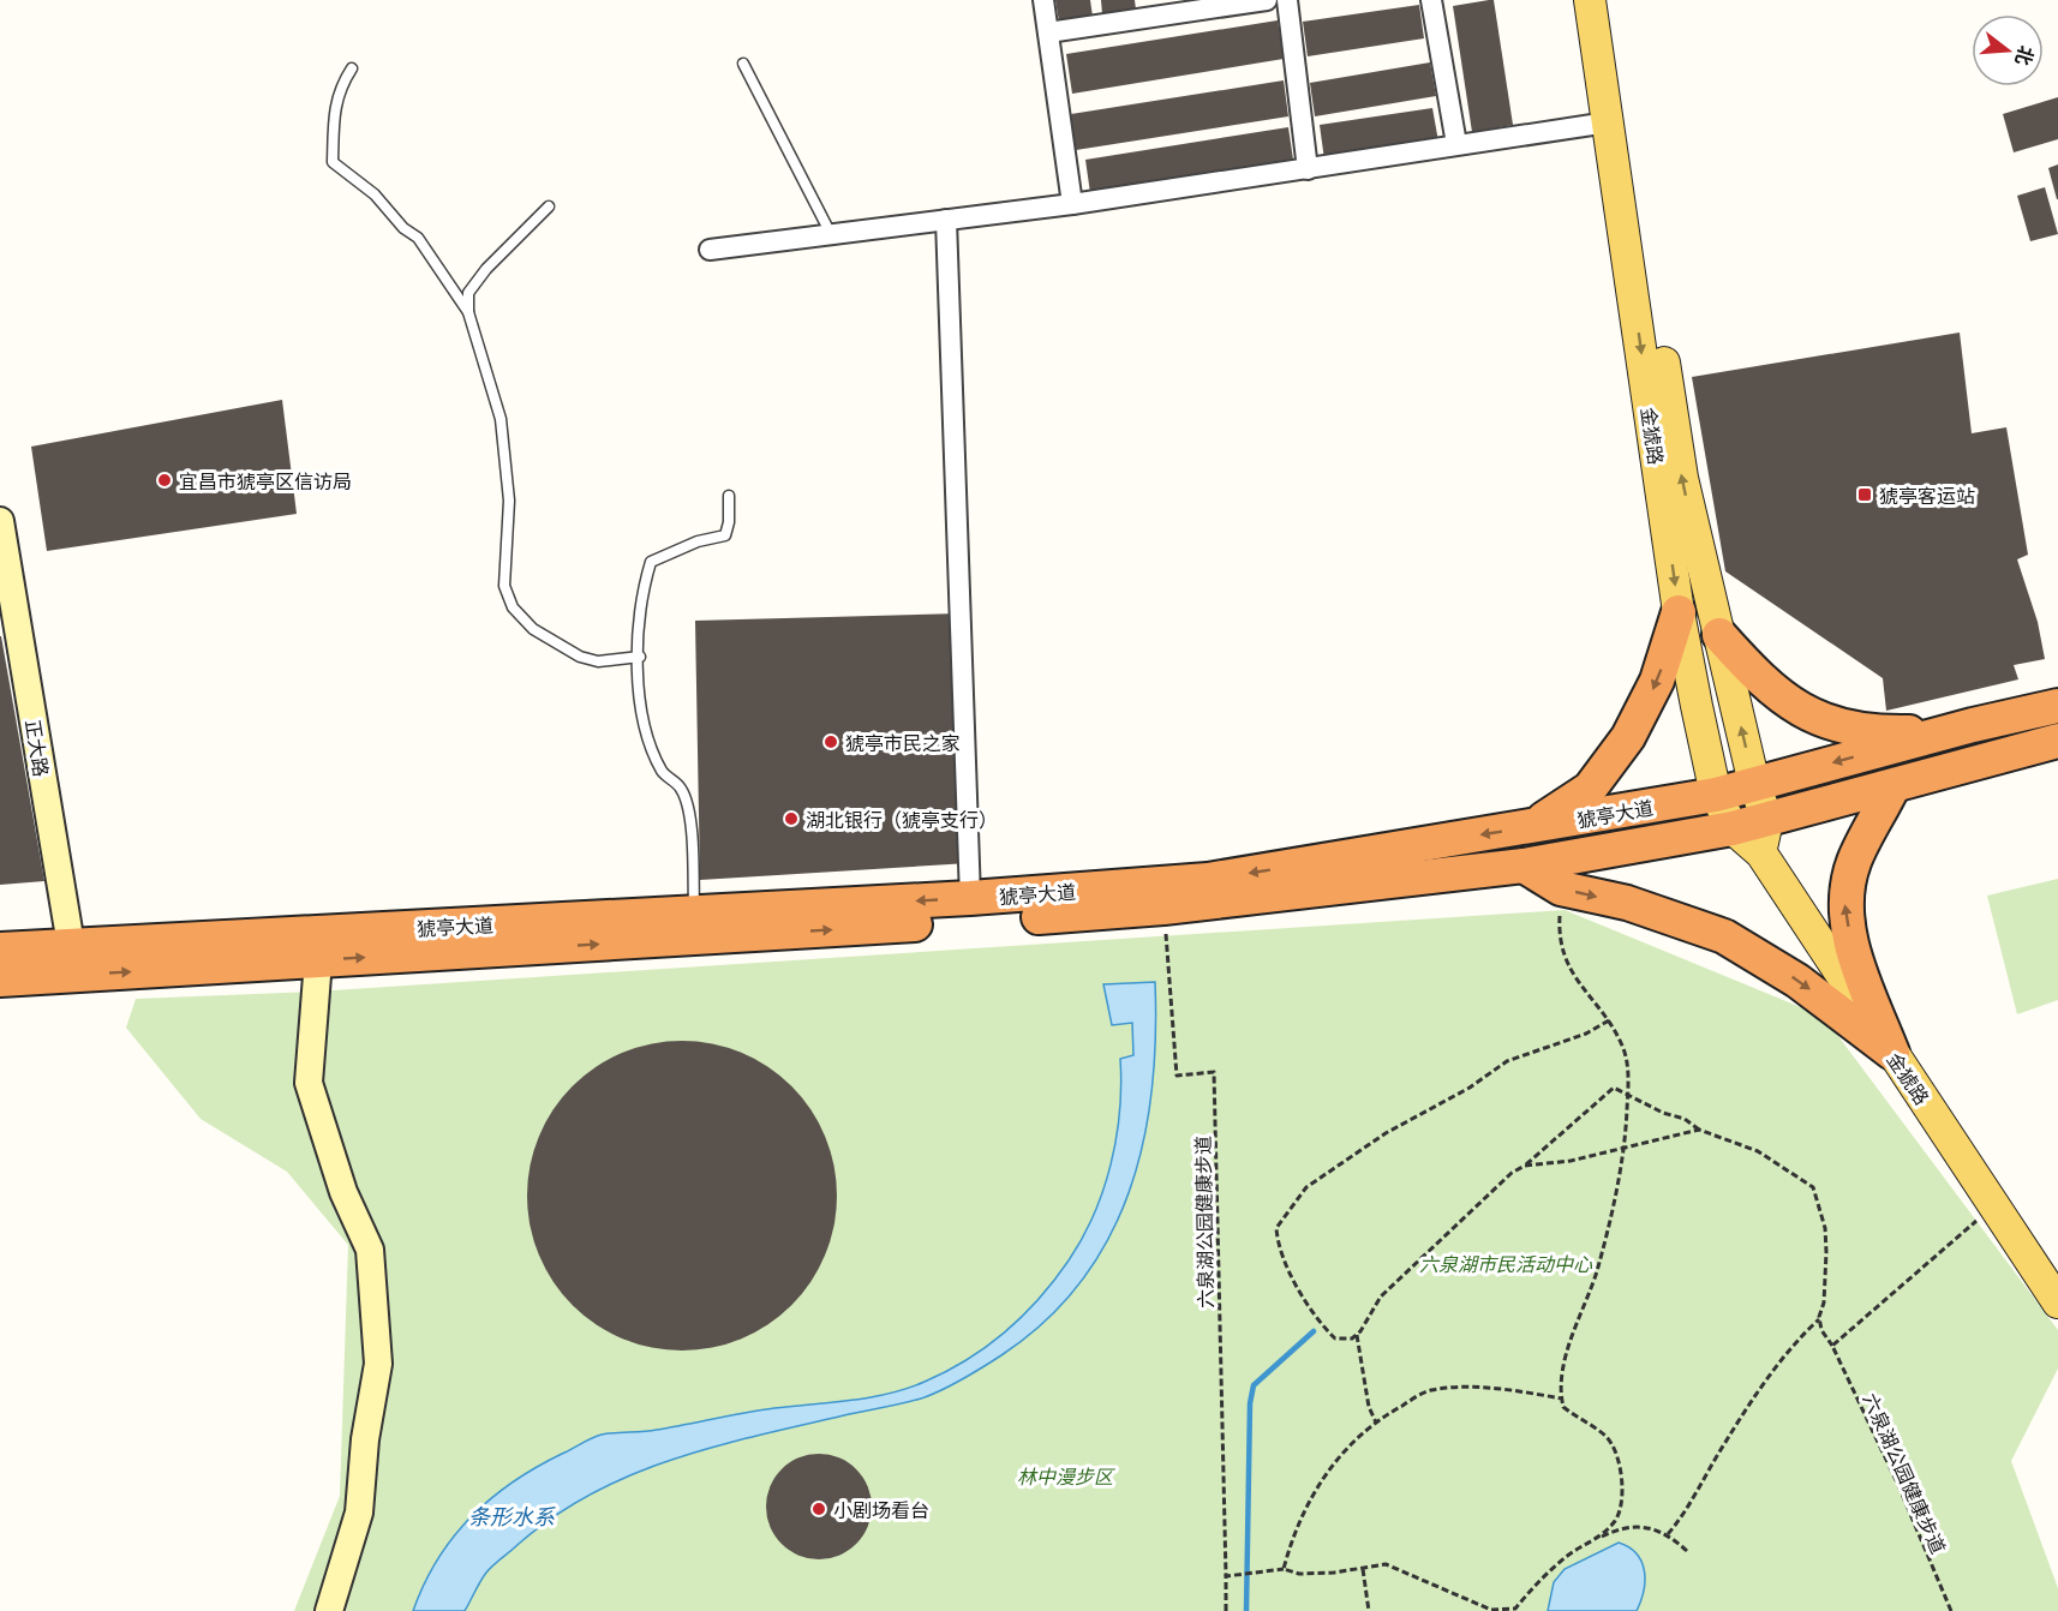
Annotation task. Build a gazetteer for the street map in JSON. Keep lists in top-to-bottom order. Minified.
{"streets":{"highway":["猇亭大道"],"main road":["金猇路"],"street":["正大路"],"path":["六泉湖公园健康步道"]},"crossings":[["金猇路","猇亭大道"],["正大路","猇亭大道"],["猇亭大道","六泉湖公园健康步道"]],"water":["条形水系"],"parks":["六泉湖市民活动中心","林中漫步区"],"places":{"other":["宜昌市猇亭区信访局","猇亭市民之家","湖北银行（猇亭支行）","小剧场看台"],"transit":["猇亭客运站"]},"north":"right"}
